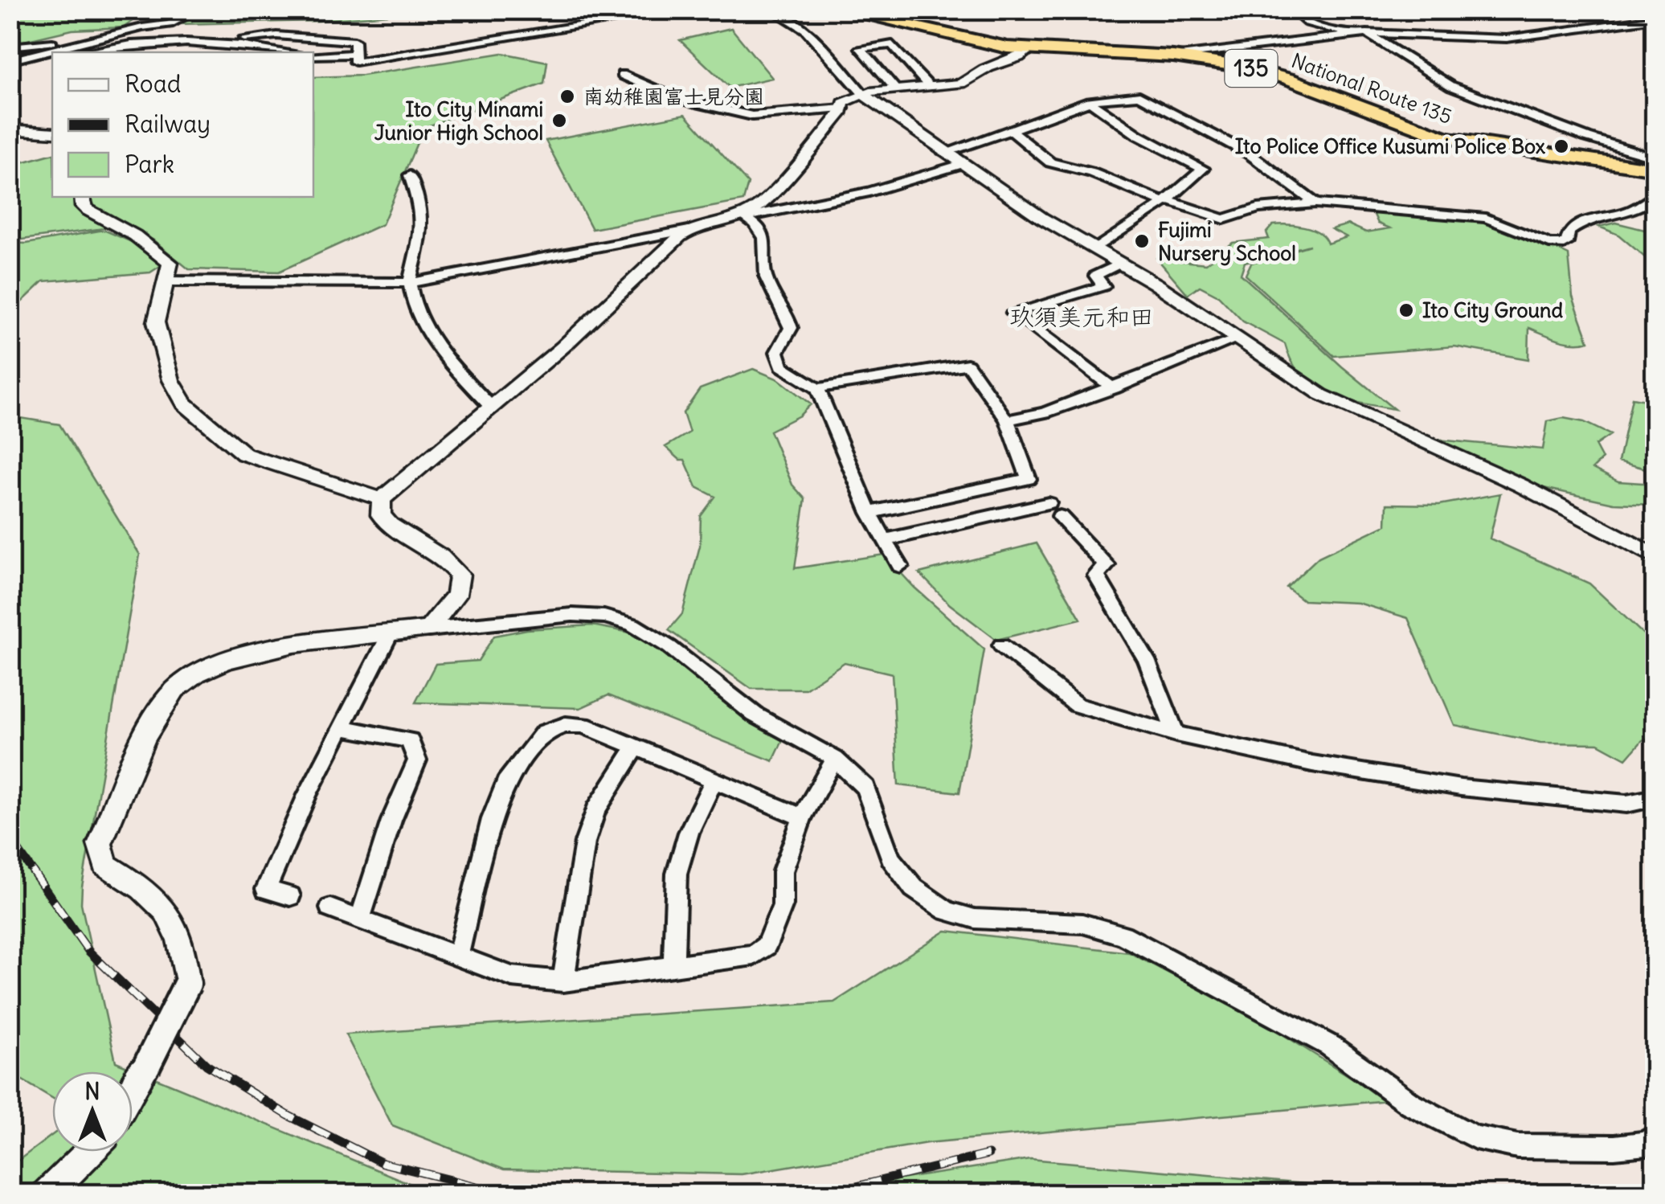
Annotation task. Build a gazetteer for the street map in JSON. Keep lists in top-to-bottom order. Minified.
{"streets":{"highway":["135","National Route 135"]},"districts":["玖須美元和田"],"places":["南幼稚園富士見分園","Ito City Minami Junior High School","Ito Police Office Kusumi Police Box","Fujimi Nursery School","Ito City Ground"],"legend":["Road","Railway","Park"],"north":"top"}
